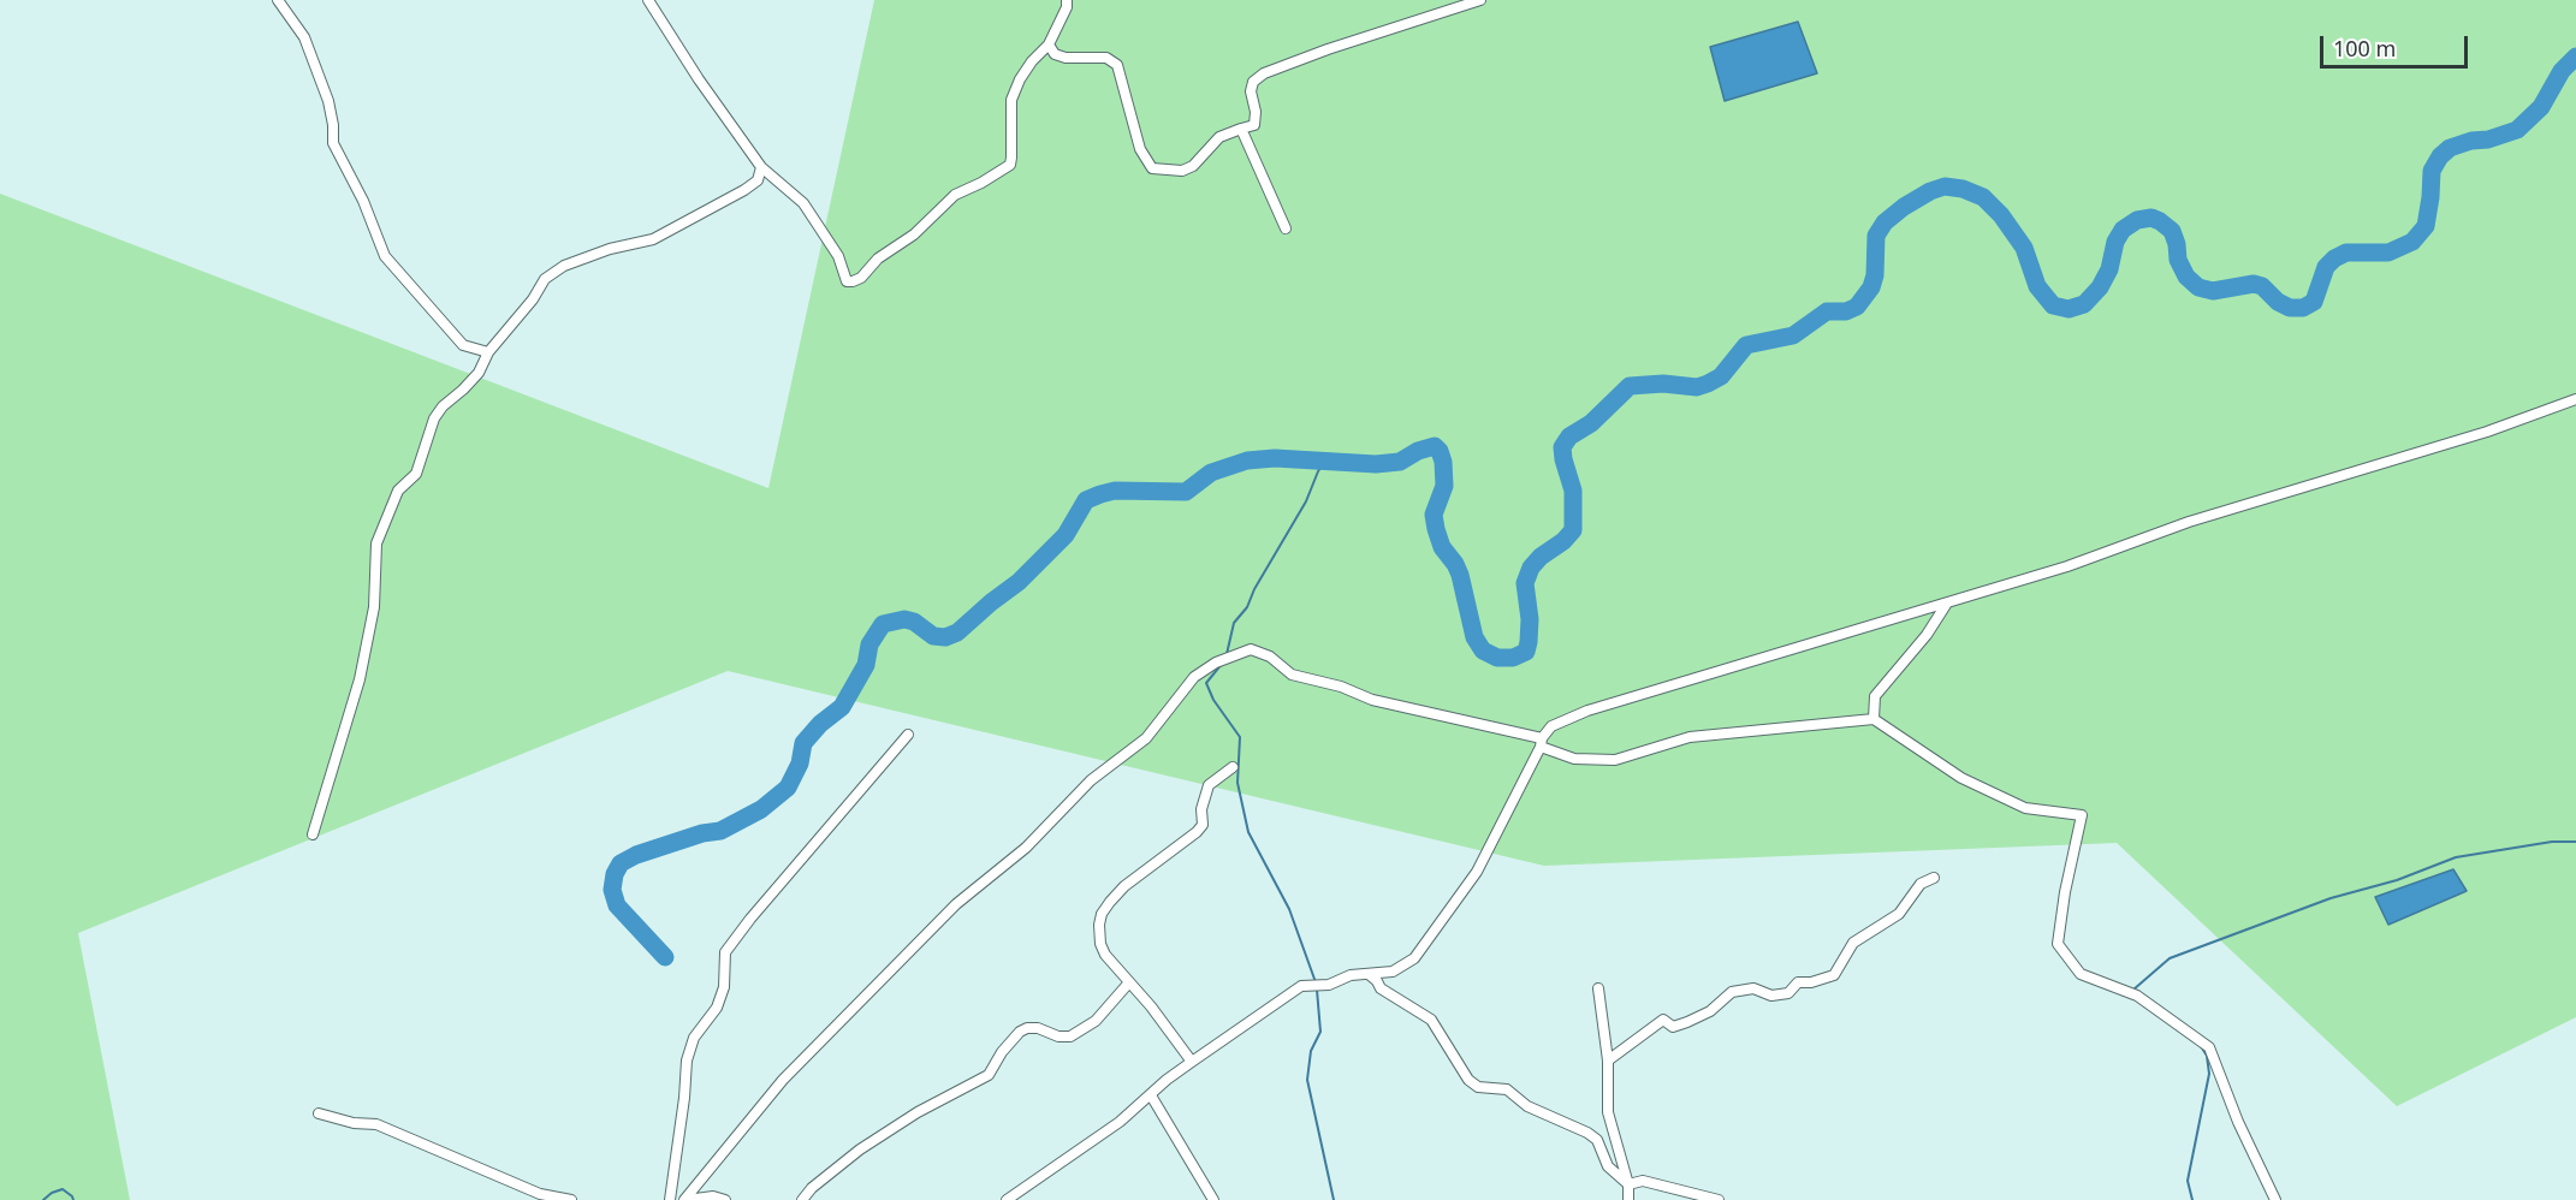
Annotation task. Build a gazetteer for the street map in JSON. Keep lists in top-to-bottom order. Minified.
{"scale_bar":"100 m"}
